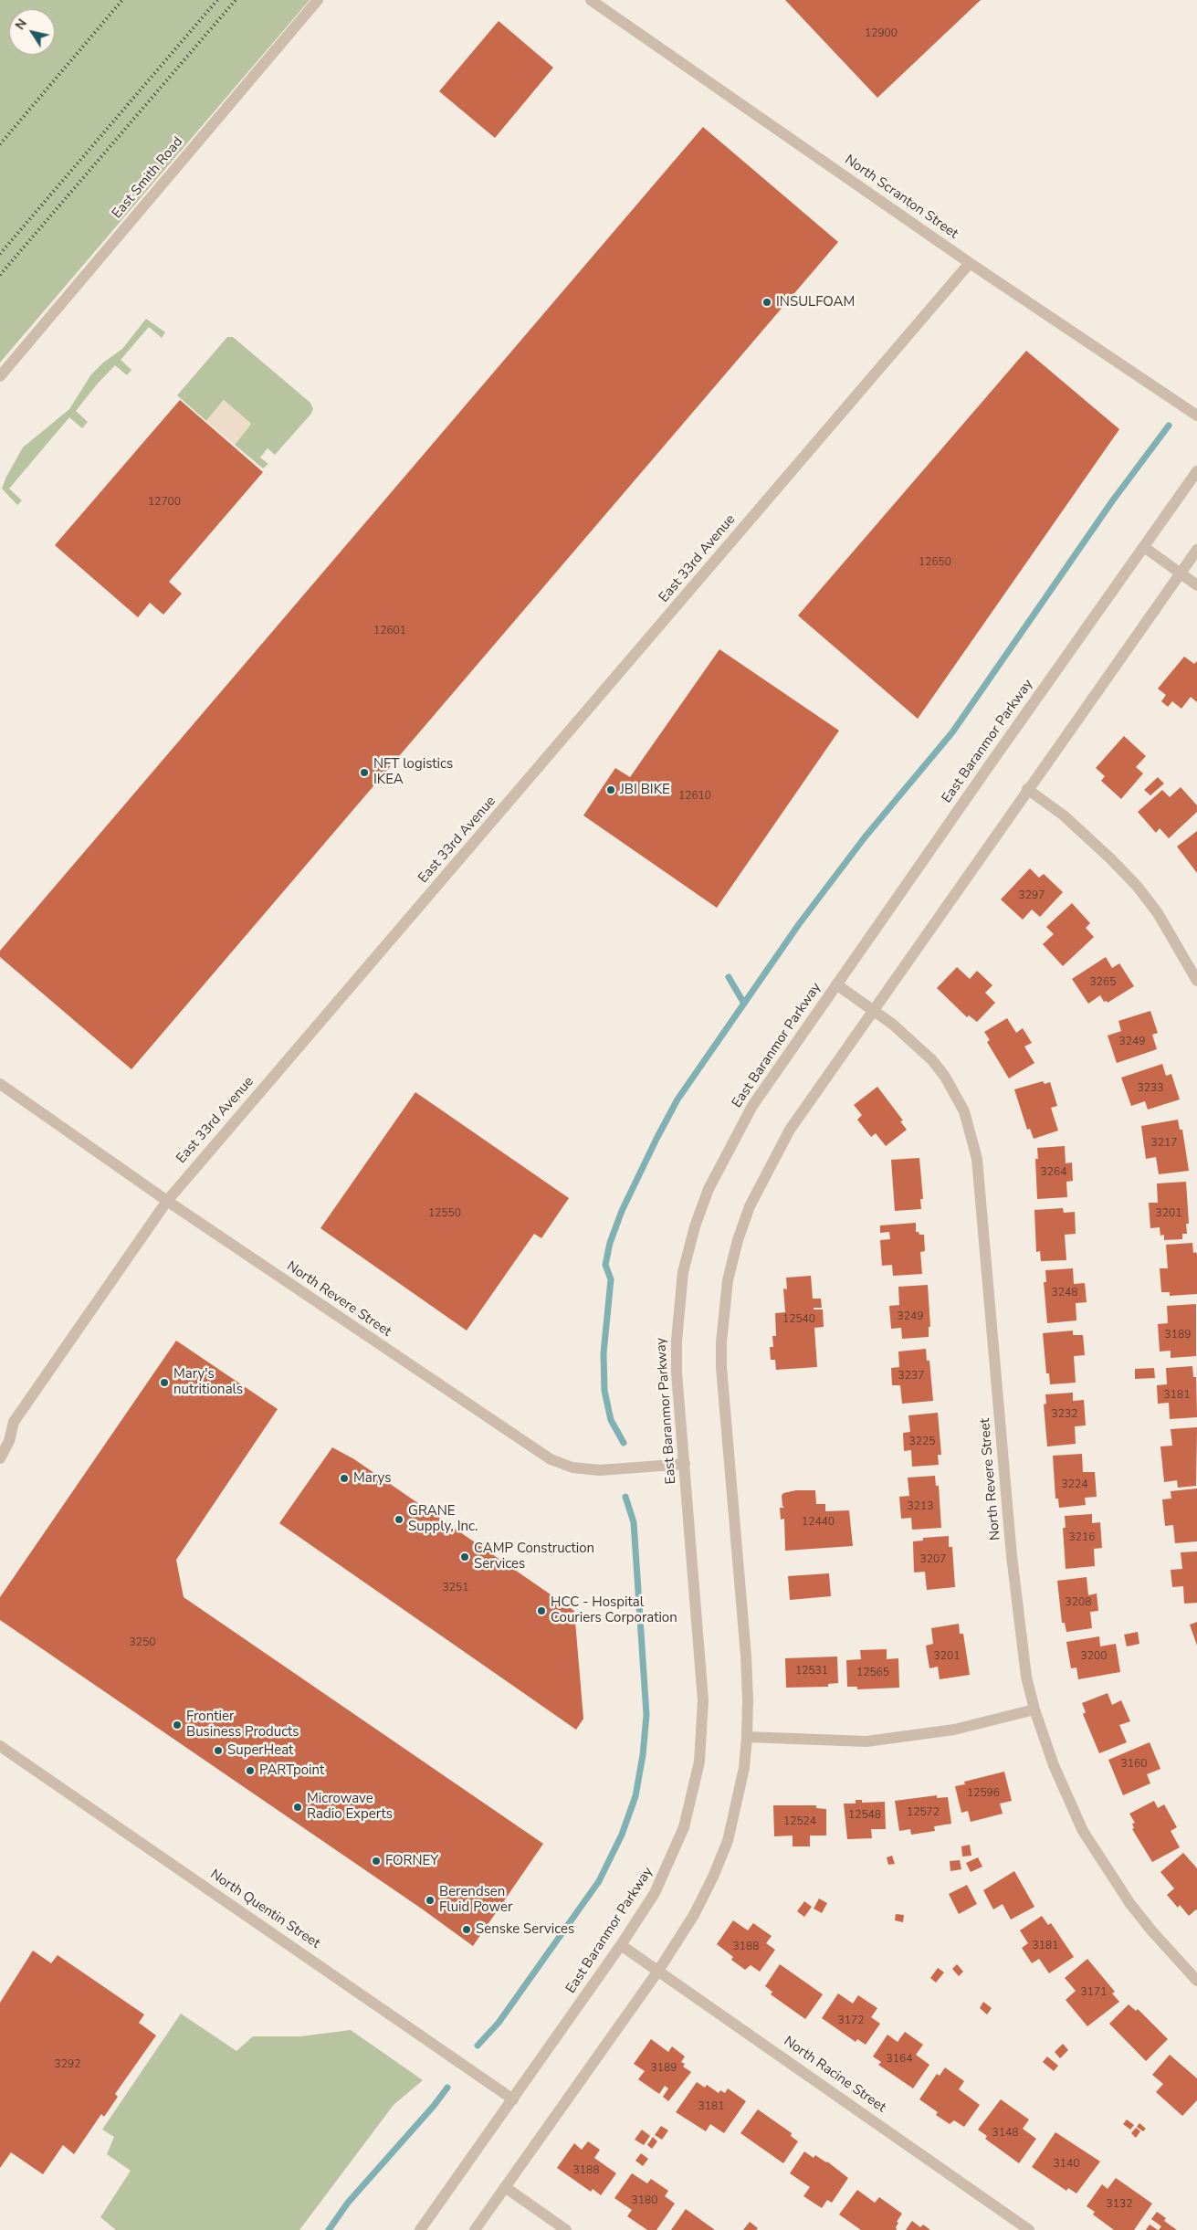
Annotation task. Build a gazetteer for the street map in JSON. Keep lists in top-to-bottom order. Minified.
{"streets":{"street":["East Smith Road","North Scranton Street","East 33rd Avenue","East Baranmor Parkway","North Revere Street","North Quentin Street","North Racine Street"]},"crossings":[["North Scranton Street","East 33rd Avenue"],["East 33rd Avenue","North Revere Street"],["East Baranmor Parkway","North Revere Street"],["East Baranmor Parkway","North Quentin Street"],["East Baranmor Parkway","North Racine Street"]],"places":["INSULFOAM","NFT logistics IKEA","JBI BIKE","Mary's nutritionals","Marys","GRANE Supply, Inc.","CAMP Construction Services","HCC - Hospital Couriers Corporation","Frontier Business Products","SuperHeat","PARTpoint","Microwave Radio Experts","FORNEY","Berendsen Fluid Power","Senske Services"],"house_numbers":["12900","12700","12650","12601","12610","3297","3265","3249","3233","3217","3264","12550","3201","3248","3249","12540","3189","3237","3181","3232","3225","3224","3213","12440","3216","3207","3251","3208","3250","3201","3200","12531","12565","3160","12596","12572","12548","12524","3181","3188","3171","3172","3164","3292","3189","3181","3148","3140","3188","3180","3132"],"north":"top left"}
